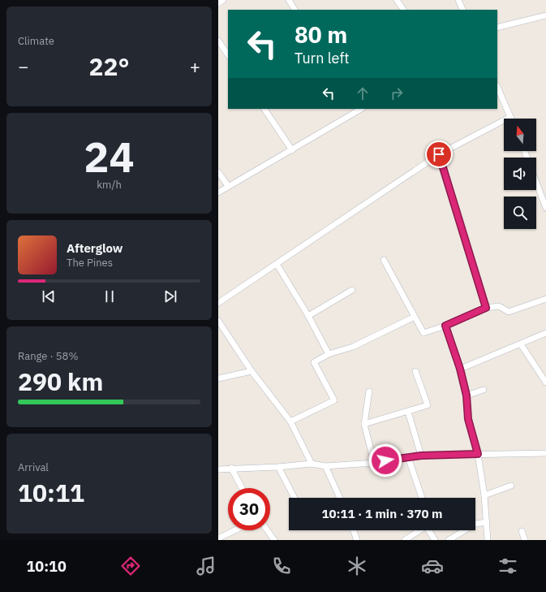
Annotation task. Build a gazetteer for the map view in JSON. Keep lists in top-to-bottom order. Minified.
{"north":"top","page":{"tile":["Climate",["24","km/h"],["Range · 58%","290 km"],["Arrival","10:11"]],"turn":["80 m","Turn left"],"heat":["−","22°","+"],"song":["Afterglow","The Pines"],"limit":"30","trip":"10:11 · 1 min · 370 m","tabs":"10:10"}}
